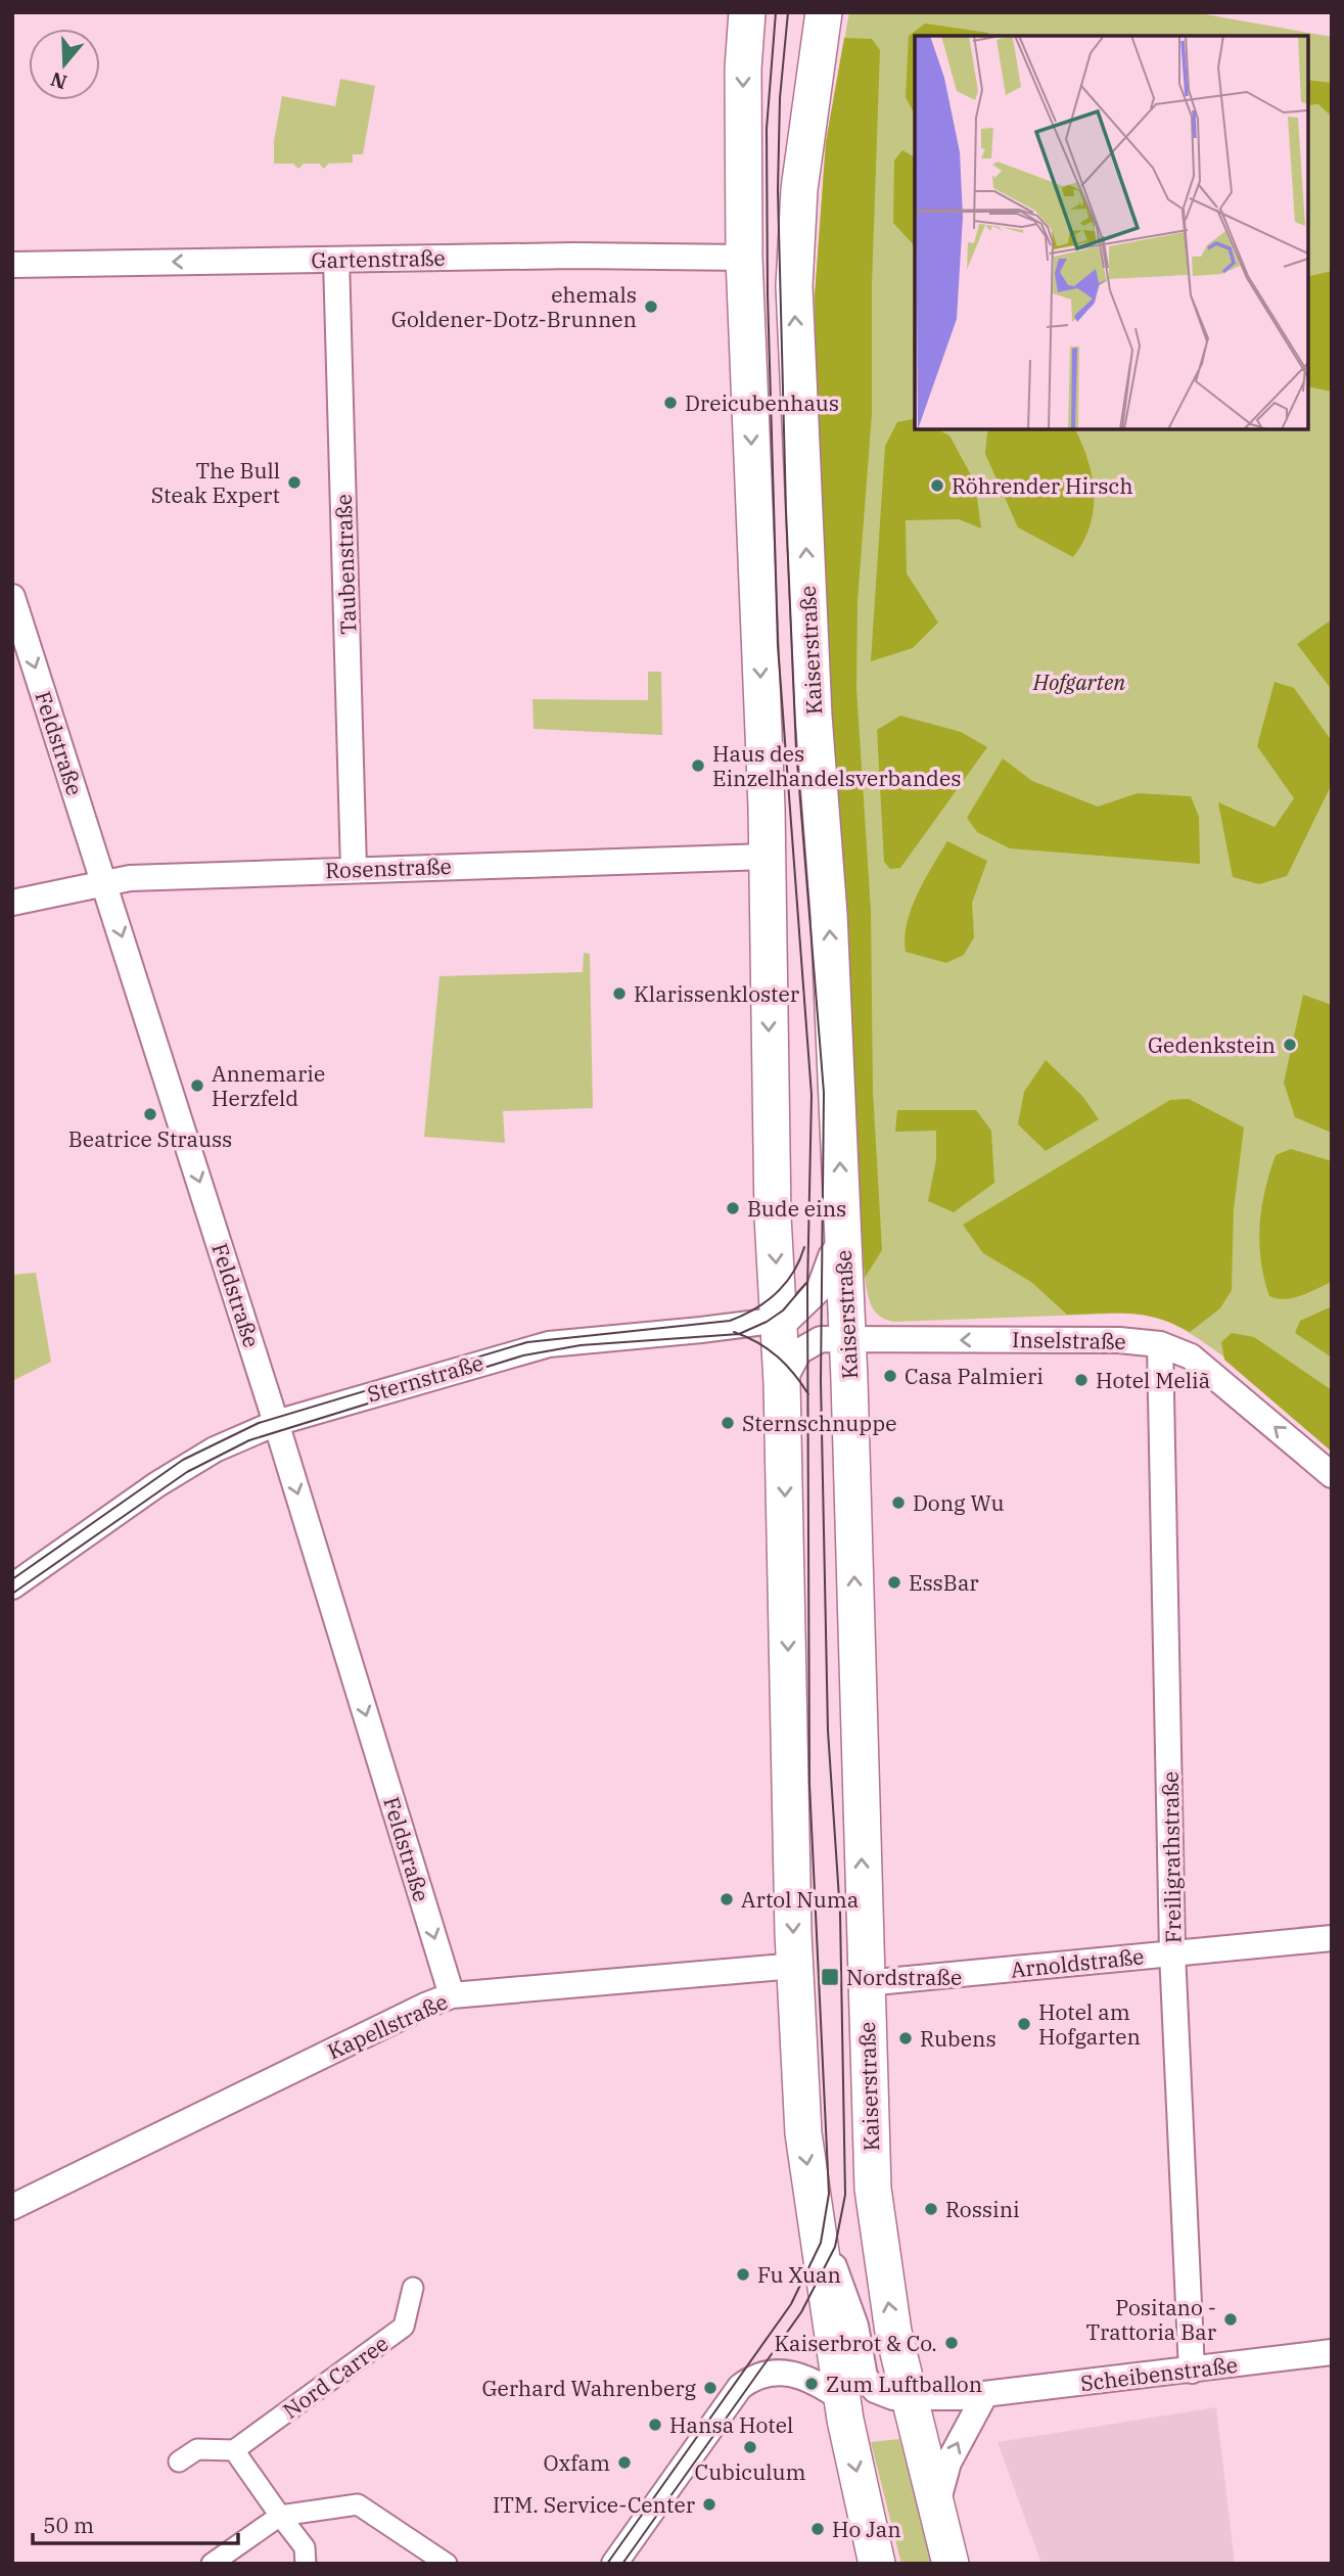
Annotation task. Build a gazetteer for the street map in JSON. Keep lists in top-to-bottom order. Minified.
{"streets":{"main road":["Kaiserstraße"],"street":["Gartenstraße","Taubenstraße","Feldstraße","Rosenstraße","Inselstraße","Sternstraße","Freiligrathstraße","Arnoldstraße","Kapellstraße","Scheibenstraße","Nord Carree"]},"crossings":[["Gartenstraße","Taubenstraße"],["Taubenstraße","Rosenstraße"],["Kaiserstraße","Inselstraße"],["Kaiserstraße","Sternstraße"],["Kaiserstraße","Arnoldstraße"],["Kaiserstraße","Scheibenstraße"],["Feldstraße","Rosenstraße"],["Feldstraße","Sternstraße"],["Feldstraße","Kapellstraße"],["Inselstraße","Freiligrathstraße"],["Freiligrathstraße","Arnoldstraße"],["Freiligrathstraße","Scheibenstraße"]],"one_way":["Gartenstraße","Feldstraße","Inselstraße"],"parks":["Hofgarten"],"places":{"other":["ehemals Goldener-Dotz-Brunnen","Dreicubenhaus","The Bull Steak Expert","Röhrender Hirsch","Haus des Einzelhandelsverbandes","Klarissenkloster","Gedenkstein","Annemarie Herzfeld","Beatrice Strauss","Bude eins","Casa Palmieri","Hotel Meliã","Sternschnuppe","Dong Wu","EssBar","Artol Numa","Hotel am Hofgarten","Rubens","Rossini","Fu Xuan","Positano - Trattoria Bar","Kaiserbrot & Co.","Zum Luftballon","Gerhard Wahrenberg","Hansa Hotel","Cubiculum","Oxfam","ITM. Service-Center","Ho Jan"],"transit":["Nordstraße"]},"scale_bar":"50 m","north":"bottom"}
